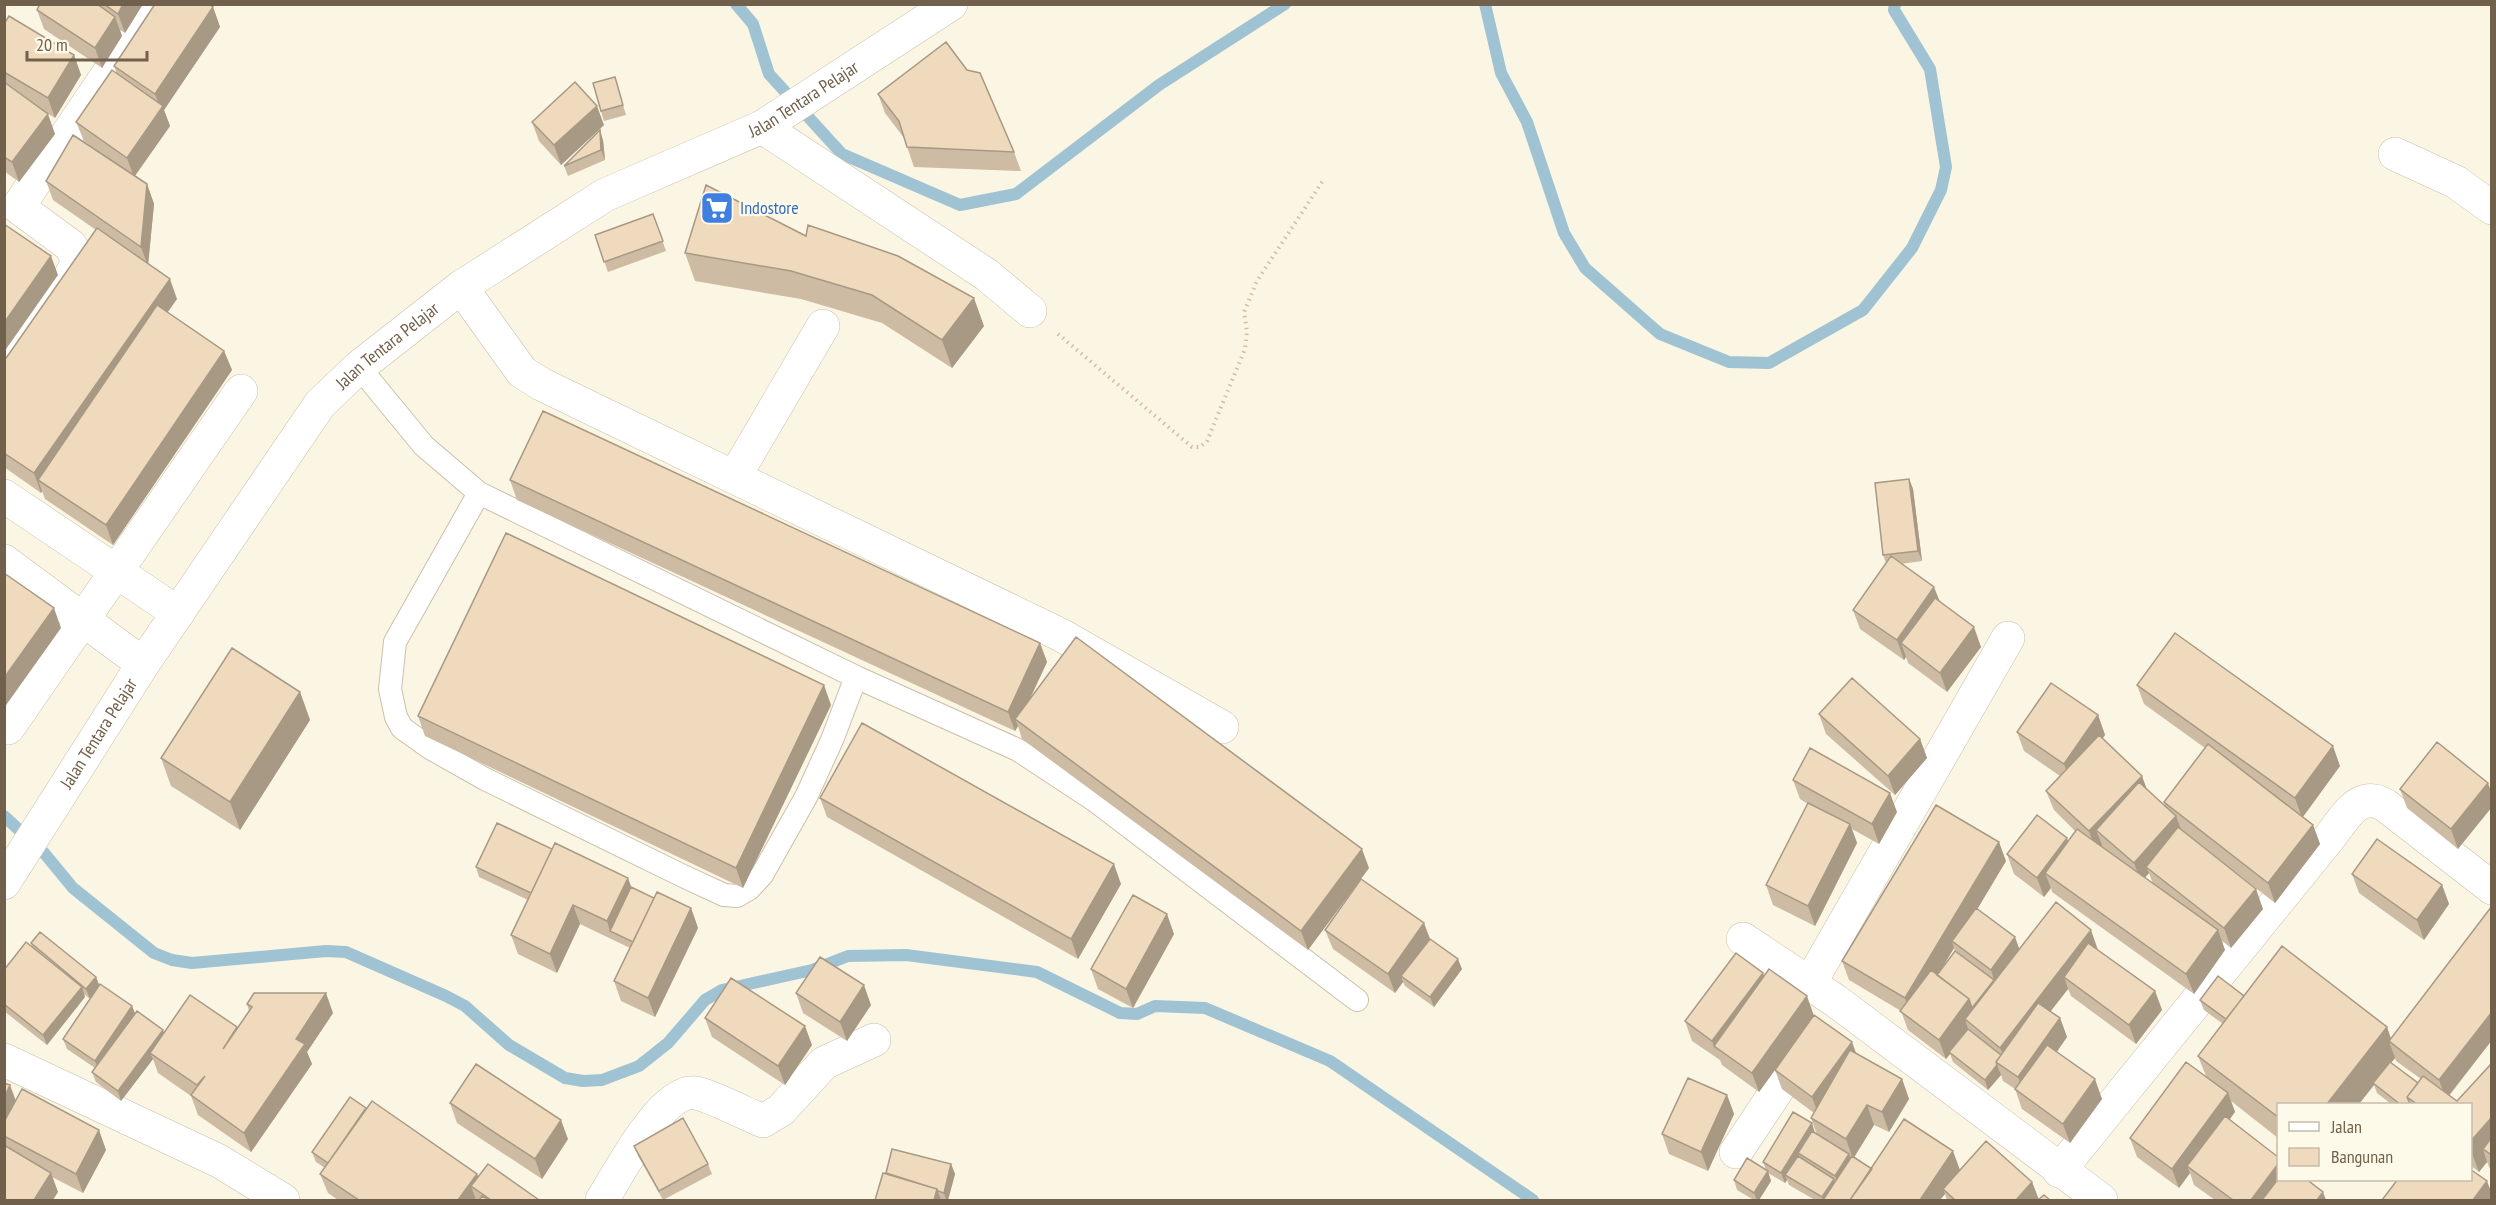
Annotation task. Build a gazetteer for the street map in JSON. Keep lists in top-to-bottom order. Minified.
{"streets":{"street":["Jalan Tentara Pelajar"]},"places":{"supermarket":["Indostore"]},"legend":["Jalan","Bangunan"],"scale_bar":"20 m"}
